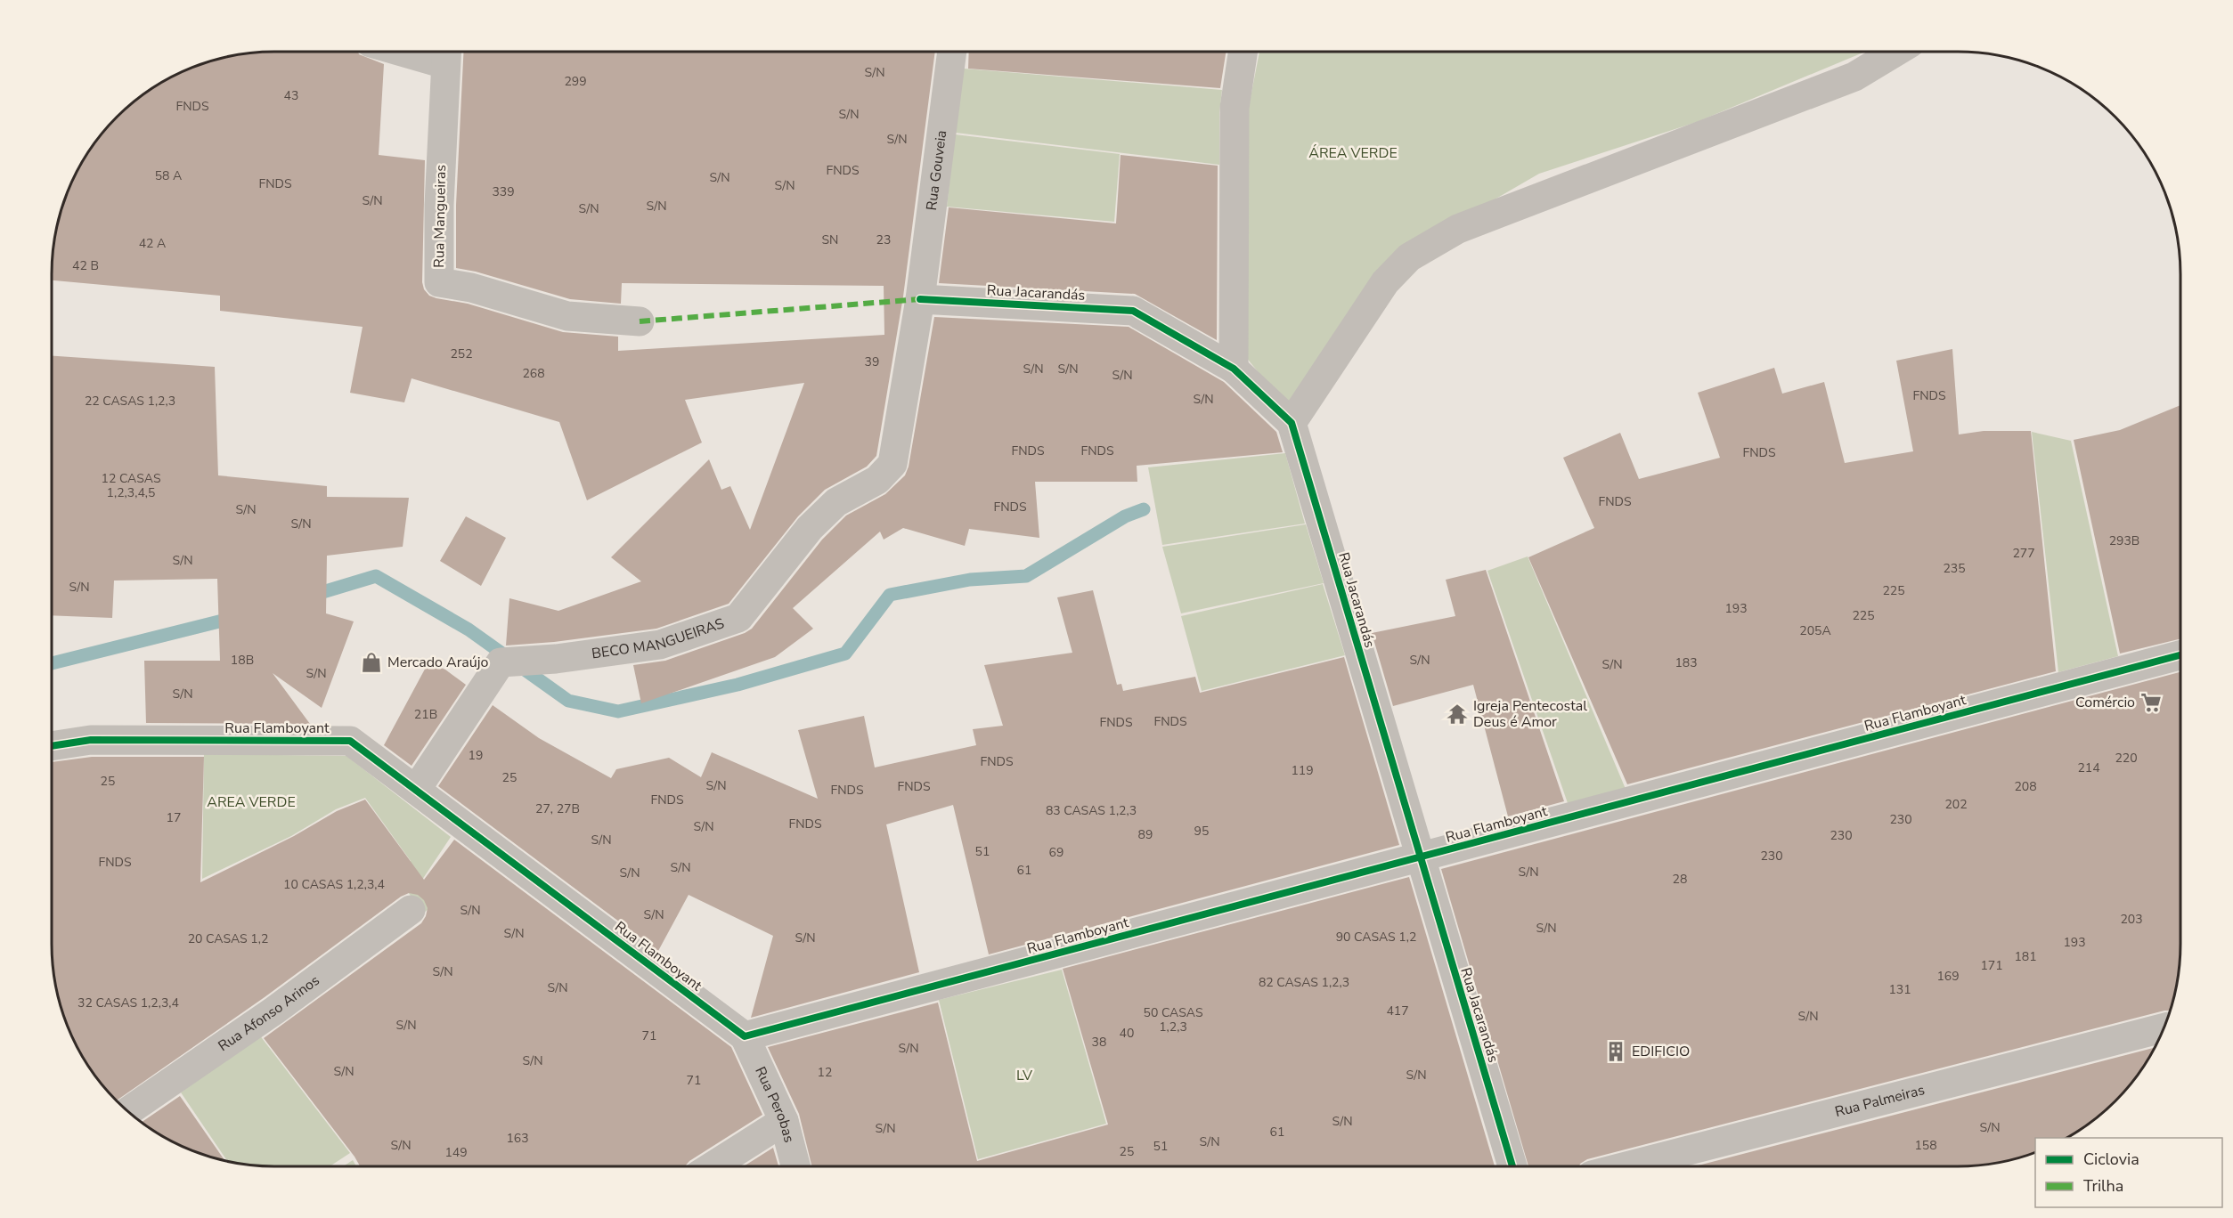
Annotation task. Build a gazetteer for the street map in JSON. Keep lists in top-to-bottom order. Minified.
{"streets":{"street":["Rua Gouveia","Rua Mangueiras","Rua Jacarandás","BECO MANGUEIRAS","Rua Flamboyant","Rua Afonso Arinos","Rua Palmeiras","Rua Perobas"]},"crossings":[["Rua Gouveia","Rua Jacarandás"],["Rua Gouveia","BECO MANGUEIRAS"],["Rua Jacarandás","BECO MANGUEIRAS"],["Rua Jacarandás","Rua Flamboyant"],["BECO MANGUEIRAS","Rua Flamboyant"],["Rua Flamboyant","Rua Perobas"]],"parks":["ÁREA VERDE","AREA VERDE","LV"],"places":{"shop":["Mercado Araújo"],"supermarket":["Comércio"],"temple":["Igreja Pentecostal Deus é Amor"],"building":["EDIFICIO"]},"house_numbers":["S/N","299","43","FNDS","S/N","S/N","FNDS","58 A","S/N","FNDS","S/N","339","S/N","S/N","S/N","SN","23","42 A","42 B","252","39","S/N","S/N","268","S/N","FNDS","S/N","22 CASAS 1,2,3","FNDS","FNDS","FNDS","12 CASAS 1,2,3,4,5","FNDS","FNDS","S/N","S/N","293B","277","S/N","235","S/N","225","193","225","205A","18B","S/N","183","S/N","S/N","S/N","21B","FNDS","FNDS","19","220","FNDS","214","119","25","25","S/N","FNDS","208","FNDS","FNDS","202","27, 27B","83 CASAS 1,2,3","17","230","FNDS","S/N","95","89","230","S/N","51","69","230","FNDS","S/N","61","S/N","S/N","28","10 CASAS 1,2,3,4","S/N","S/N","203","S/N","S/N","90 CASAS 1,2","S/N","20 CASAS 1,2","193","181","171","S/N","169","82 CASAS 1,2,3","S/N","131","32 CASAS 1,2,3,4","417","50 CASAS 1,2,3","S/N","S/N","40","71","38","S/N","S/N","S/N","12","S/N","71","S/N","S/N","S/N","61","163","S/N","S/N","158","51","25","149"],"legend":["Ciclovia","Trilha"]}
